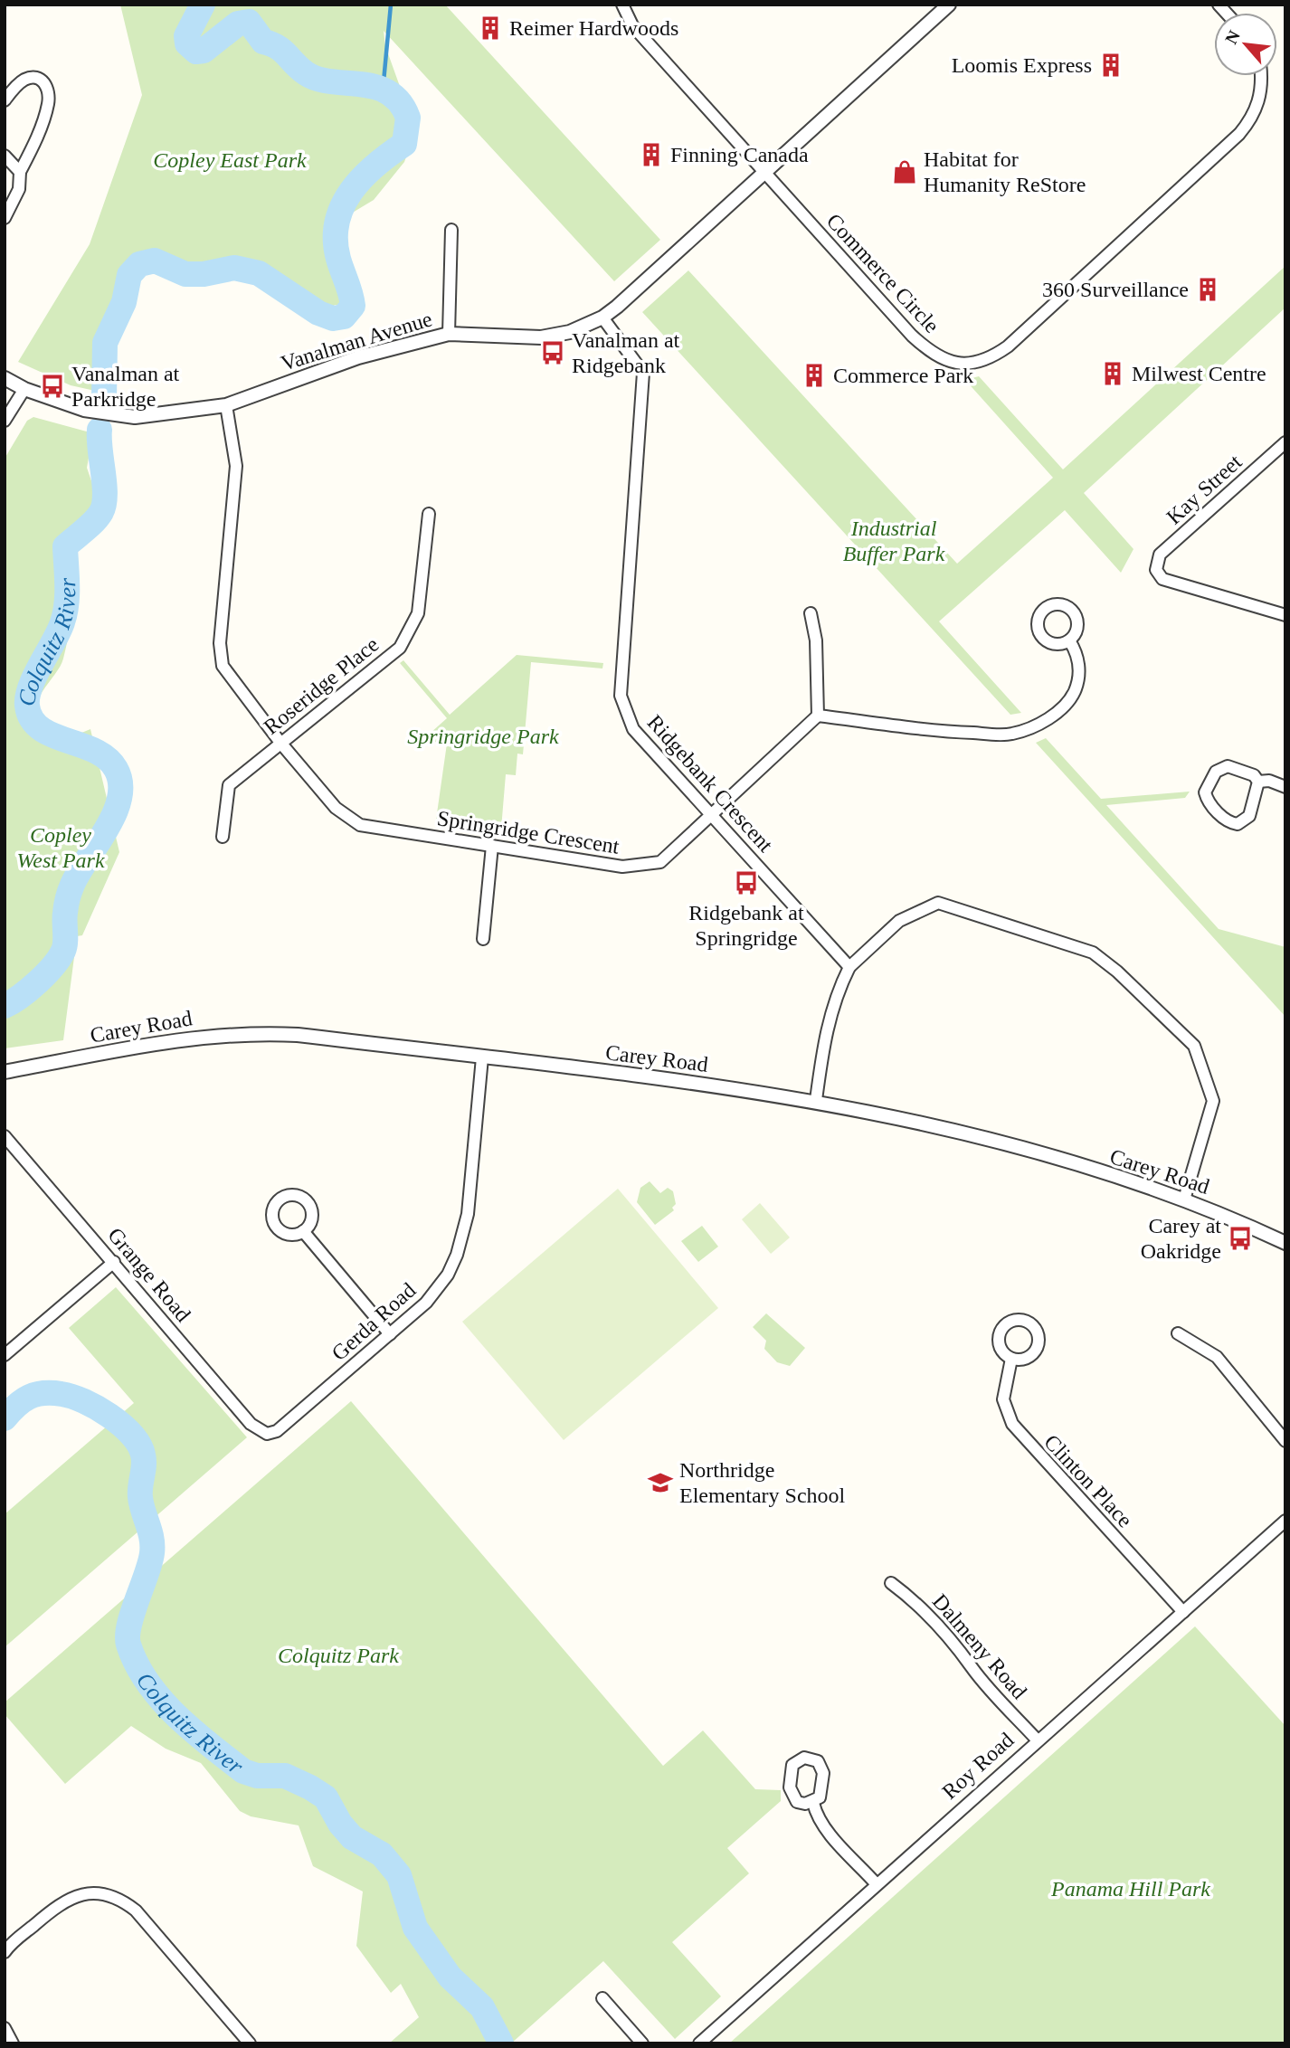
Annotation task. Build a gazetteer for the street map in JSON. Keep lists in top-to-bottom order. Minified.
{"streets":{"street":["Commerce Circle","Vanalman Avenue","Kay Street","Roseridge Place","Ridgebank Crescent","Springridge Crescent","Carey Road","Grange Road","Gerda Road","Clinton Place","Dalmeny Road","Roy Road"]},"crossings":[["Commerce Circle","Vanalman Avenue"],["Vanalman Avenue","Ridgebank Crescent"],["Vanalman Avenue","Springridge Crescent"],["Roseridge Place","Springridge Crescent"],["Ridgebank Crescent","Springridge Crescent"],["Carey Road","Gerda Road"],["Grange Road","Gerda Road"],["Clinton Place","Roy Road"],["Dalmeny Road","Roy Road"]],"water":["Colquitz River"],"parks":["Copley East Park","Industrial Buffer Park","Springridge Park","Copley West Park","Colquitz Park","Panama Hill Park"],"places":{"building":["Reimer Hardwoods","Loomis Express","Finning Canada","360 Surveillance","Milwest Centre","Commerce Park"],"shop":["Habitat for Humanity ReStore"],"bus stop":["Vanalman at Ridgebank","Vanalman at Parkridge","Ridgebank at Springridge","Carey at Oakridge"],"school or university":["Northridge Elementary School"]},"north":"top left"}
